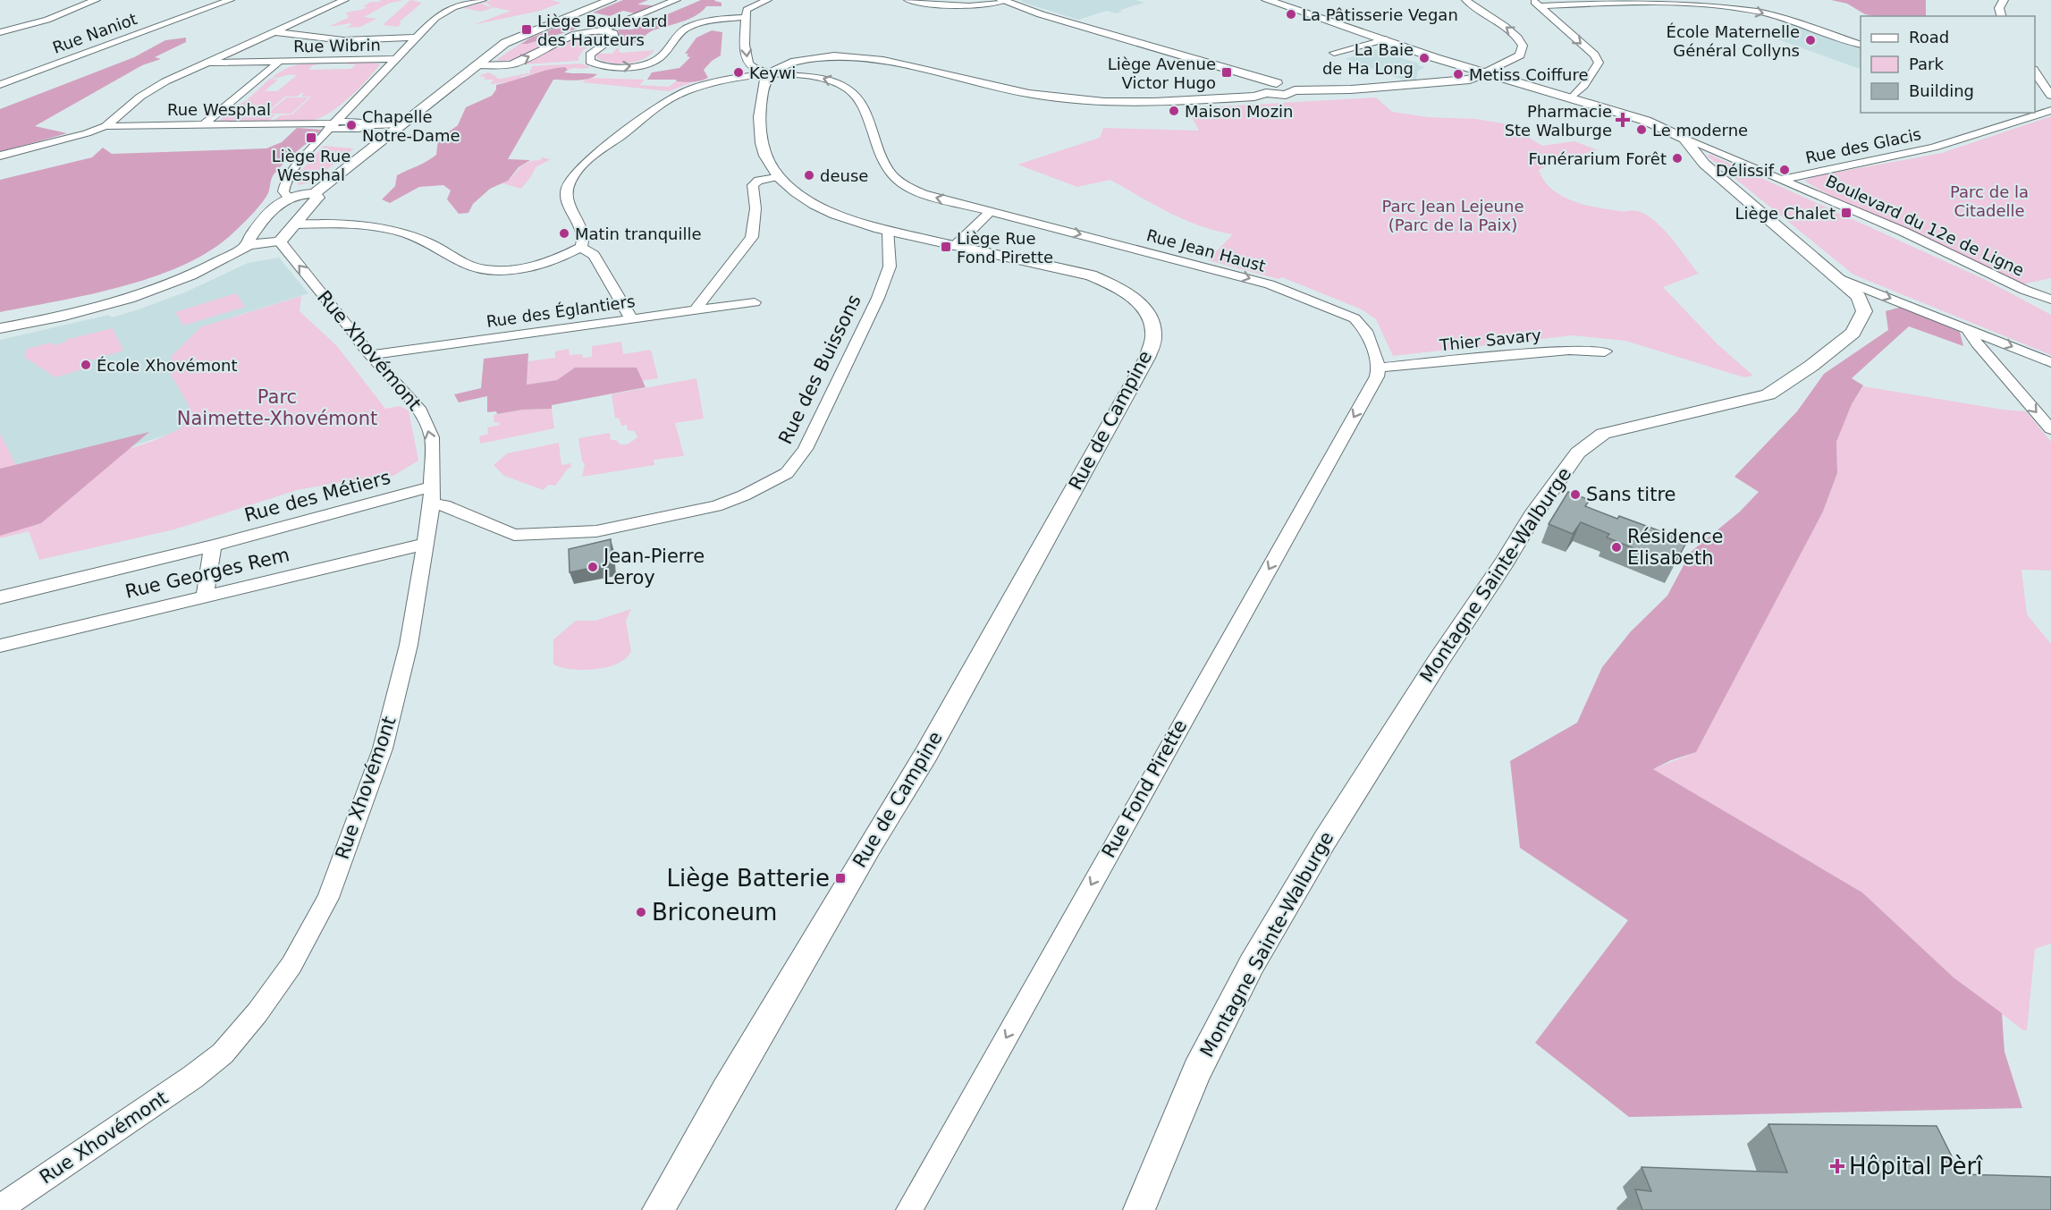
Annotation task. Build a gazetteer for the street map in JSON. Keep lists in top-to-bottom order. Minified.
{"streets":{"street":["Rue Naniot","Rue Wibrin","Rue Wesphal","Rue des Glacis","Boulevard du 12e de Ligne","Rue Jean Haust","Rue des Églantiers","Thier Savary","Rue Xhovémont","Rue des Buissons","Rue de Campine","Rue des Métiers","Rue Georges Rem","Montagne Sainte-Walburge","Rue Fond Pirette"]},"crossings":[["Rue des Glacis","Boulevard du 12e de Ligne"],["Rue Jean Haust","Thier Savary"],["Rue Jean Haust","Rue de Campine"],["Rue Jean Haust","Rue Fond Pirette"],["Rue des Églantiers","Rue Xhovémont"],["Thier Savary","Rue Fond Pirette"],["Rue Xhovémont","Rue des Buissons"],["Rue Xhovémont","Rue des Métiers"],["Rue Xhovémont","Rue Georges Rem"],["Rue des Buissons","Rue de Campine"],["Rue des Buissons","Rue des Métiers"]],"one_way":["Rue Fond Pirette"],"parks":["Parc de la Citadelle","Parc Jean Lejeune (Parc de la Paix)","Parc Naimette-Xhovémont"],"places":{"other":["La Pâtisserie Vegan","École Maternelle Général Collyns","La Baie de Ha Long","Keywi","Metiss Coiffure","Maison Mozin","Chapelle Notre-Dame","Le moderne","Funérarium Forêt","Délissif","deuse","Matin tranquille","École Xhovémont","Sans titre","Résidence Elisabeth","Jean-Pierre Leroy","Briconeum"],"transit":["Liège Boulevard des Hauteurs","Liège Avenue Victor Hugo","Liège Rue Wesphal","Liège Chalet","Liège Rue Fond Pirette","Liège Batterie"],"health":["Pharmacie Ste Walburge","Hôpital Pèrî"]},"legend":["Road","Park","Building"]}
